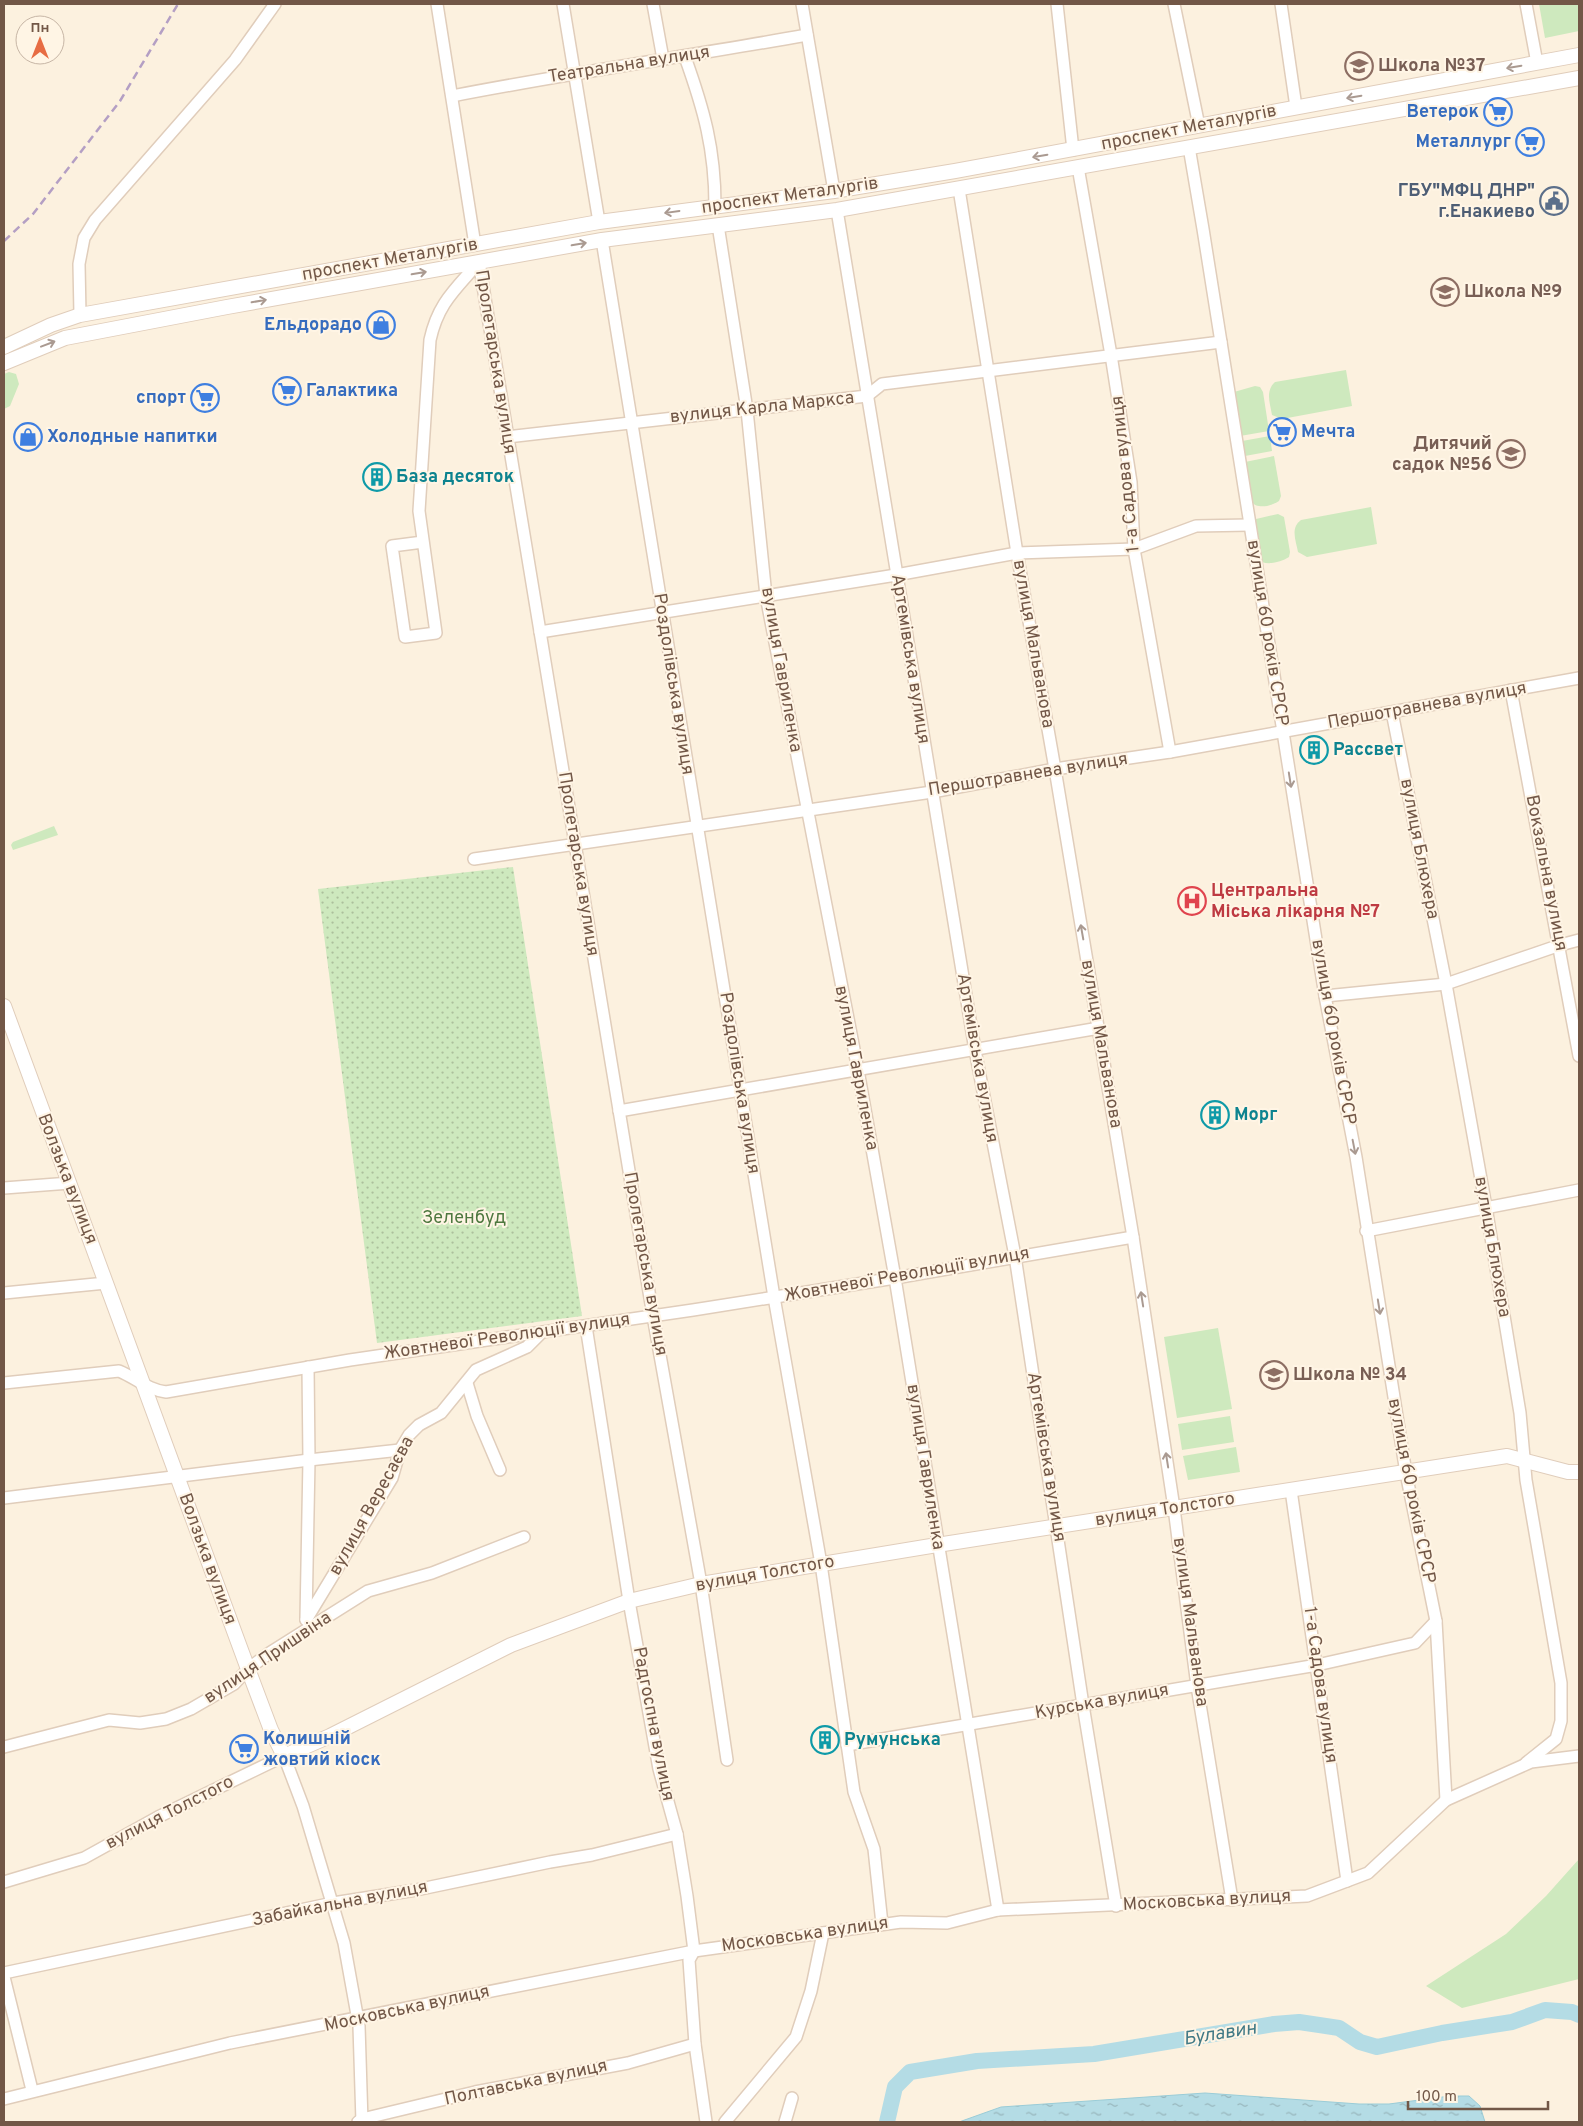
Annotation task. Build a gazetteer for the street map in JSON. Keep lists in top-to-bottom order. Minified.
{"streets":{"street":["Театральна вулиця","проспект Металургів","Пролетарська вулиця","вулиця Карла Маркса","1-а Садова вулиця","вулиця 60 років СРСР","вулиця Мальванова","Артемівська вулиця","вулиця Гавриленка","Роздолівська вулиця","Першотравнева вулиця","вулиця Блюхера","Вокзальна вулиця","Волзька вулиця","Жовтневої Революції вулиця","вулиця Вересаєва","вулиця Толстого","вулиця Пришвіна","Курська вулиця","Радгоспна вулиця","Московська вулиця","Забайкальна вулиця","Полтавська вулиця"]},"crossings":[["Театральна вулиця","Пролетарська вулиця"],["проспект Металургів","Пролетарська вулиця"],["проспект Металургів","1-а Садова вулиця"],["проспект Металургів","вулиця 60 років СРСР"],["проспект Металургів","вулиця Мальванова"],["проспект Металургів","Артемівська вулиця"],["проспект Металургів","вулиця Гавриленка"],["проспект Металургів","Роздолівська вулиця"],["Пролетарська вулиця","вулиця Карла Маркса"],["Пролетарська вулиця","Першотравнева вулиця"],["Пролетарська вулиця","Жовтневої Революції вулиця"],["Пролетарська вулиця","вулиця Толстого"],["вулиця Карла Маркса","1-а Садова вулиця"],["вулиця Карла Маркса","вулиця 60 років СРСР"],["вулиця Карла Маркса","вулиця Мальванова"],["вулиця Карла Маркса","Артемівська вулиця"],["вулиця Карла Маркса","вулиця Гавриленка"],["вулиця Карла Маркса","Роздолівська вулиця"],["1-а Садова вулиця","Першотравнева вулиця"],["1-а Садова вулиця","вулиця Толстого"],["1-а Садова вулиця","Курська вулиця"],["1-а Садова вулиця","Московська вулиця"],["вулиця 60 років СРСР","Першотравнева вулиця"],["вулиця 60 років СРСР","вулиця Толстого"],["вулиця 60 років СРСР","Курська вулиця"],["вулиця 60 років СРСР","Московська вулиця"],["вулиця Мальванова","Першотравнева вулиця"],["вулиця Мальванова","Жовтневої Революції вулиця"],["вулиця Мальванова","вулиця Толстого"],["вулиця Мальванова","Курська вулиця"],["вулиця Мальванова","Московська вулиця"],["Артемівська вулиця","Першотравнева вулиця"],["Артемівська вулиця","Жовтневої Революції вулиця"],["Артемівська вулиця","вулиця Толстого"],["Артемівська вулиця","Курська вулиця"],["Артемівська вулиця","Московська вулиця"],["вулиця Гавриленка","Першотравнева вулиця"],["вулиця Гавриленка","Жовтневої Революції вулиця"],["вулиця Гавриленка","вулиця Толстого"],["вулиця Гавриленка","Курська вулиця"],["вулиця Гавриленка","Московська вулиця"],["Роздолівська вулиця","Першотравнева вулиця"],["Роздолівська вулиця","Жовтневої Революції вулиця"],["Роздолівська вулиця","вулиця Толстого"],["Роздолівська вулиця","Курська вулиця"],["Роздолівська вулиця","Московська вулиця"],["Першотравнева вулиця","вулиця Блюхера"],["Першотравнева вулиця","Вокзальна вулиця"],["вулиця Блюхера","вулиця Толстого"],["вулиця Блюхера","Московська вулиця"],["Волзька вулиця","Жовтневої Революції вулиця"],["Волзька вулиця","вулиця Толстого"],["Волзька вулиця","вулиця Пришвіна"],["Волзька вулиця","Московська вулиця"],["Волзька вулиця","Забайкальна вулиця"],["Волзька вулиця","Полтавська вулиця"],["Жовтневої Революції вулиця","вулиця Вересаєва"],["Жовтневої Революції вулиця","Радгоспна вулиця"],["вулиця Вересаєва","вулиця Пришвіна"],["вулиця Толстого","Радгоспна вулиця"],["Радгоспна вулиця","Московська вулиця"],["Радгоспна вулиця","Забайкальна вулиця"],["Радгоспна вулиця","Полтавська вулиця"]],"one_way":["вулиця 60 років СРСР"],"water":["Булавин"],"parks":["Зеленбуд"],"places":{"school or university":["Школа №37","Школа №9","Дитячий садок №56","Школа № 34"],"supermarket":["Ветерок","Металлург","Галактика","спорт","Мечта","Колишній жовтий кіоск"],"public building":["ГБУ\"МФЦ ДНР\" г.Енакиево"],"shop":["Ельдорадо","Холодные напитки"],"building":["База десяток","Рассвет","Морг","Румунська"],"hospital":["Центральна Міська лікарня №7"]},"scale_bar":"100 m","north":"top"}
